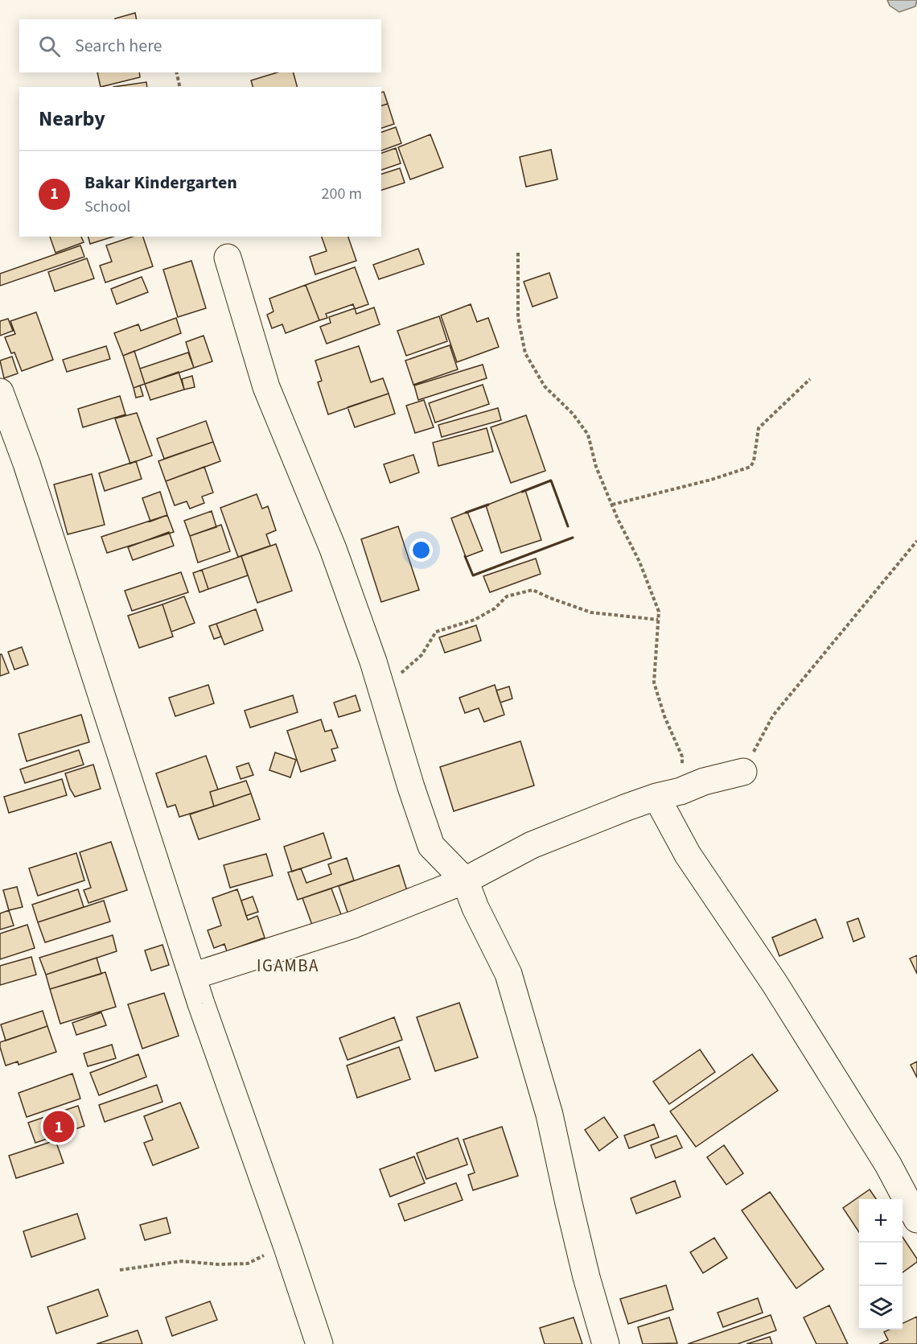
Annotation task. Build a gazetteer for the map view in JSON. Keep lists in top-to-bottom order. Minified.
{"districts":["IGAMBA"],"page":{"search":"Search here","heading":"Nearby","list":[{"mark":"1","name":"Bakar Kindergarten","note":"School","value":"200 m"}],"pins":"1","map_buttons":["+","−"]}}
